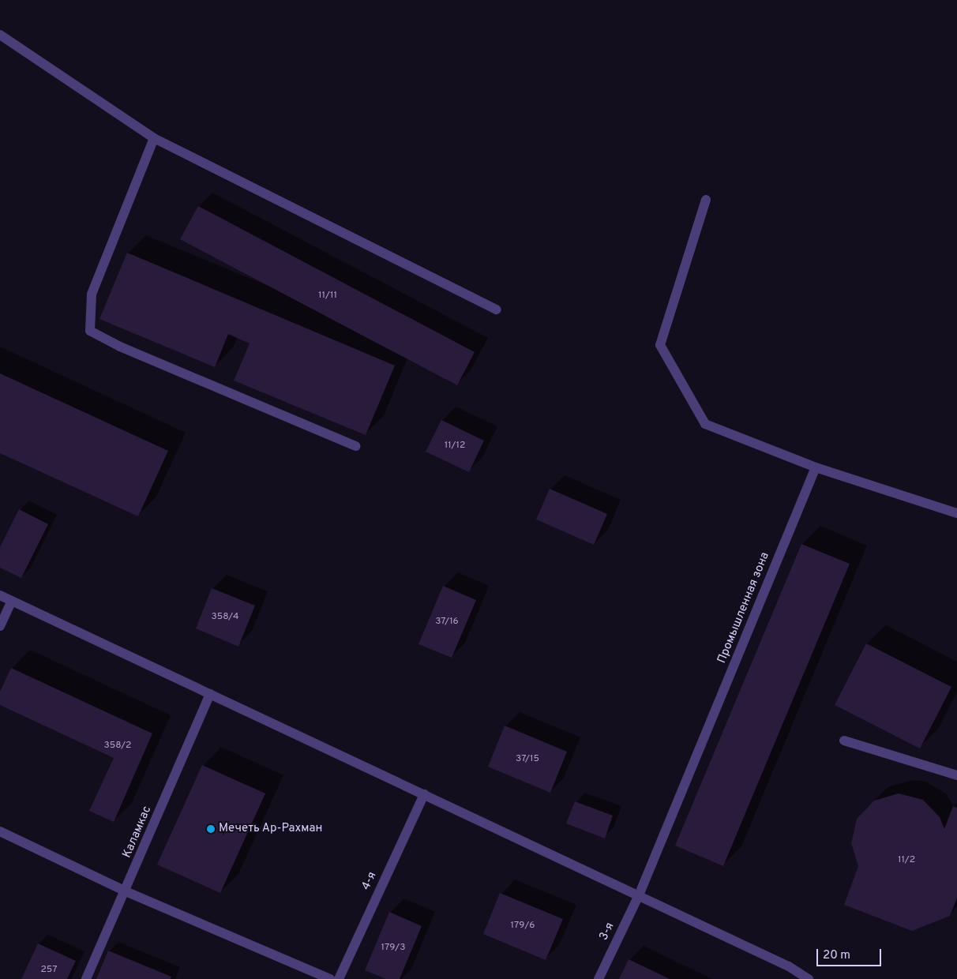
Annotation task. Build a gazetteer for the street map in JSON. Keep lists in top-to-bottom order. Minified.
{"streets":{"street":["Промышленная зона","Каламкас","4-я","3-я"]},"crossings":[["Промышленная зона","3-я"]],"places":["Мечеть Ар-Рахман"],"house_numbers":["11/11","11/12","358/4","37/16","358/2","37/15","11/2","179/6","179/3","257"],"scale_bar":"20 m"}
